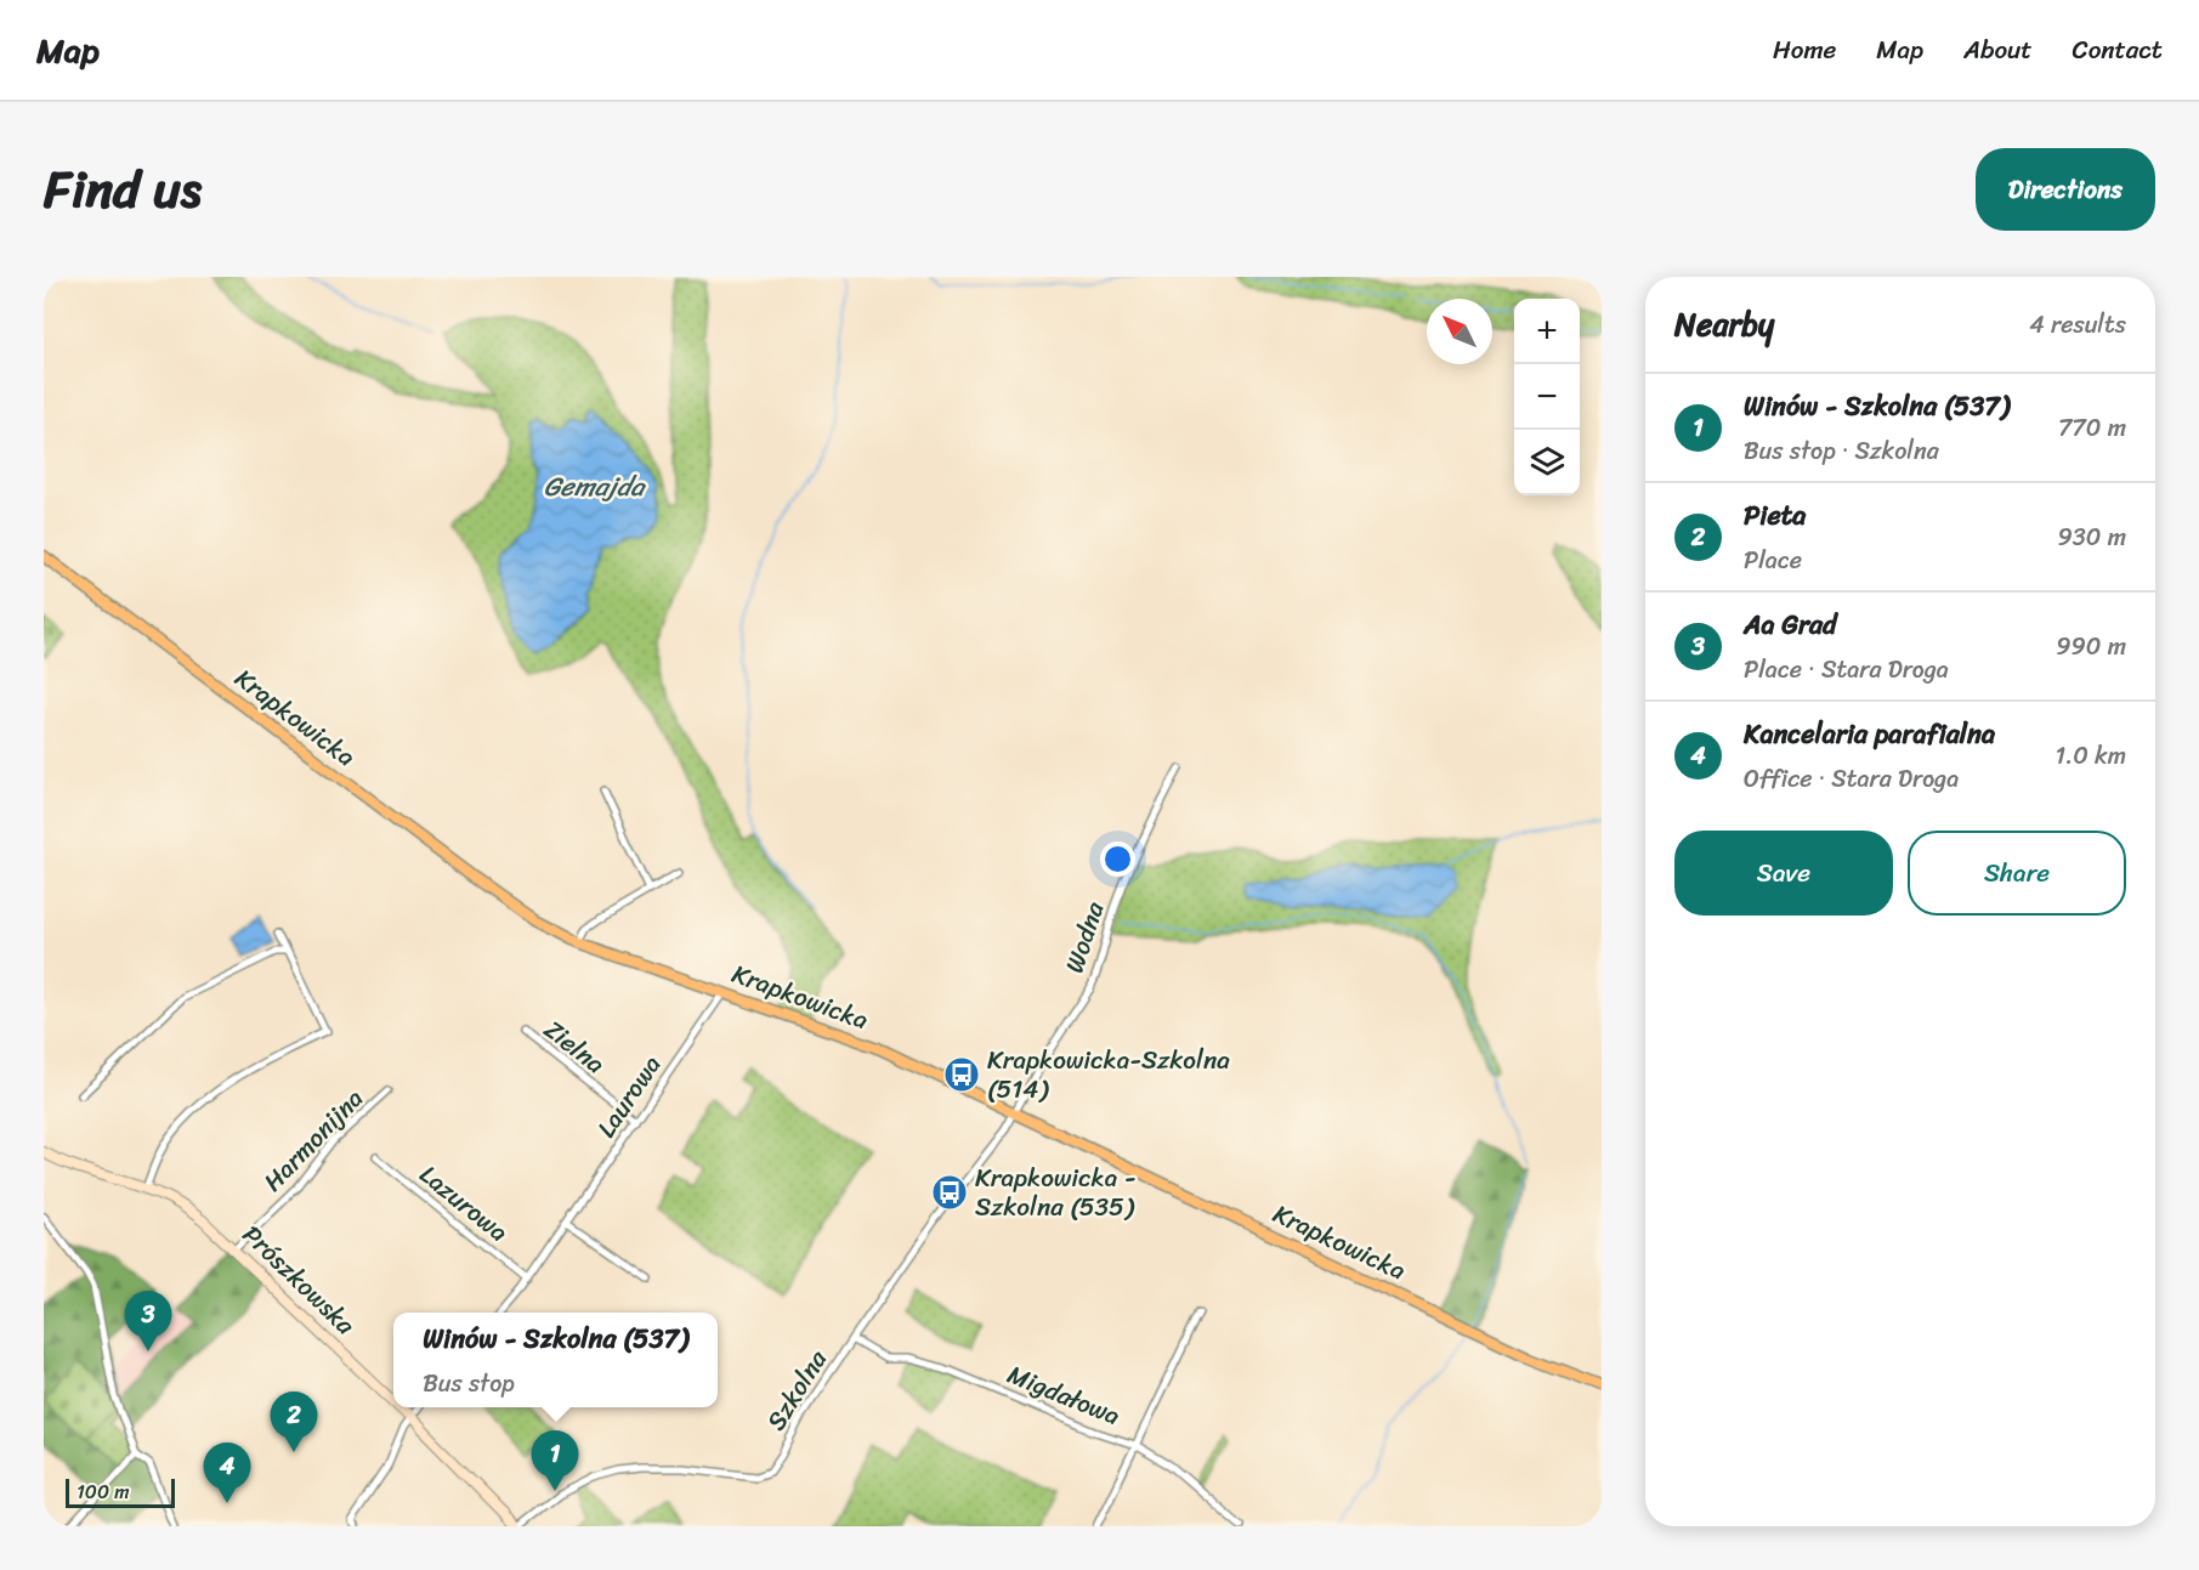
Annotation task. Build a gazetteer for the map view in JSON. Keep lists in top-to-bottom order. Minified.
{"streets":{"main road":["Krapkowicka","Prószkowska"],"street":["Wodna","Zielna","Laurowa","Harmonijna","Lazurowa","Szkolna","Migdałowa"]},"crossings":[["Krapkowicka","Wodna"],["Krapkowicka","Laurowa"],["Krapkowicka","Szkolna"],["Wodna","Szkolna"],["Zielna","Laurowa"],["Laurowa","Lazurowa"],["Harmonijna","Prószkowska"],["Prószkowska","Szkolna"],["Szkolna","Migdałowa"]],"water":["Gemajda"],"places":{"bus stop":["Krapkowicka-Szkolna (514)","Krapkowicka - Szkolna (535)"]},"scale_bar":"100 m","north":"top left","page":{"header":"Map","nav":["Home","Map","About","Contact"],"title":"Find us","buttons":["Directions",["Save","Share"]],"heading":["Nearby","4 results"],"map_buttons":["+","−"],"list":[{"mark":"1","name":"Winów - Szkolna (537)","note":"Bus stop · Szkolna","value":"770 m"},{"mark":"2","name":"Pieta","note":"Place","value":"930 m"},{"mark":"3","name":"Aa Grad","note":"Place · Stara Droga","value":"990 m"},{"mark":"4","name":"Kancelaria parafialna","note":"Office · Stara Droga","value":"1.0 km"}],"pins":["3","2","1","4"],"popup":["Winów - Szkolna (537)","Bus stop"],"scale":"100 m"}}
